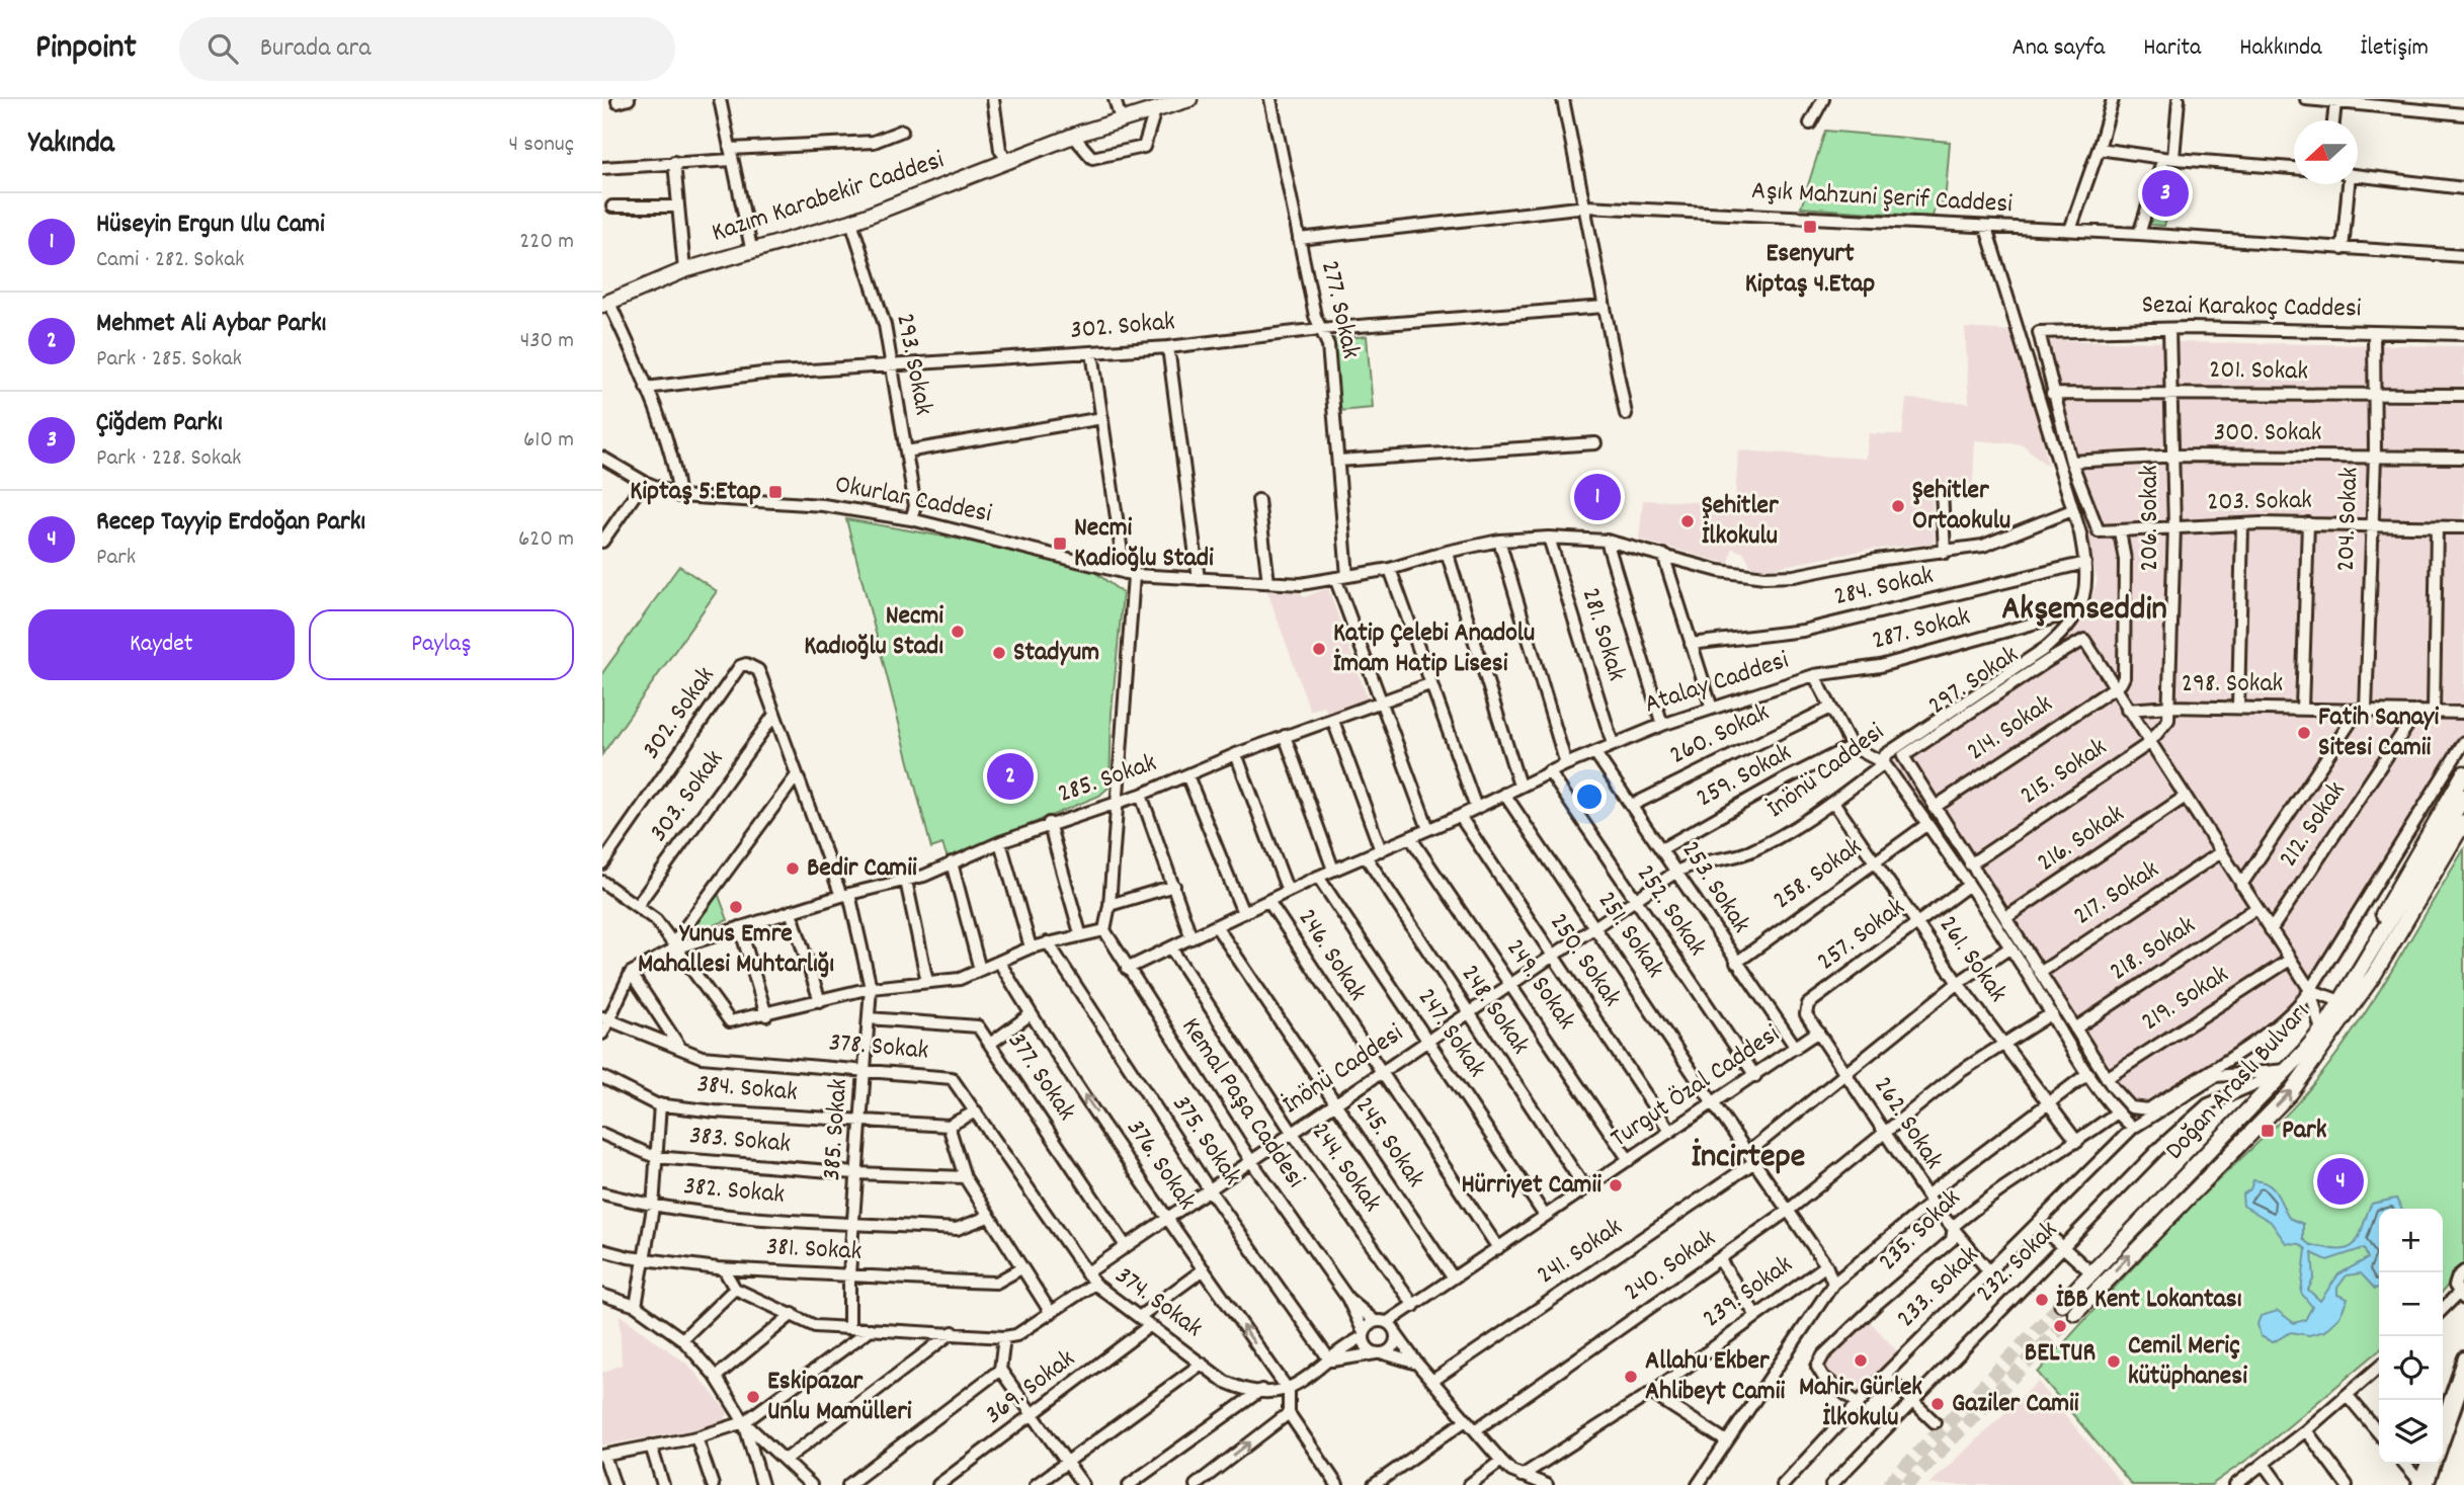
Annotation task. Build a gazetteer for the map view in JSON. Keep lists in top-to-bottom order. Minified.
{"streets":{"main road":["Kazım Karabekir Caddesi","Doğan Araslı Bulvarı"],"street":["Aşık Mahzuni Şerif Caddesi","Sezai Karakoç Caddesi","277. Sokak","302. Sokak","293. Sokak","201. Sokak","300. Sokak","Okurlar Caddesi","203. Sokak","206. Sokak","204. Sokak","284. Sokak","287. Sokak","281. Sokak","297. Sokak","Atalay Caddesi","298. Sokak","214. Sokak","260. Sokak","İnönü Caddesi","215. Sokak","259. Sokak","285. Sokak","303. Sokak","212. Sokak","216. Sokak","258. Sokak","253. Sokak","217. Sokak","252. Sokak","251. Sokak","257. Sokak","218. Sokak","246. Sokak","261. Sokak","250. Sokak","249. Sokak","219. Sokak","248. Sokak","247. Sokak","378. Sokak","377. Sokak","Turgut Özal Caddesi","384. Sokak","Kemal Paşa Caddesi","262. Sokak","385. Sokak","383. Sokak","375. Sokak","245. Sokak","376. Sokak","244. Sokak","382. Sokak","235. Sokak","381. Sokak","241. Sokak","232. Sokak","240. Sokak","233. Sokak","239. Sokak","374. Sokak","369. Sokak"]},"crossings":[["Kazım Karabekir Caddesi","293. Sokak"],["Aşık Mahzuni Şerif Caddesi","277. Sokak"],["Sezai Karakoç Caddesi","201. Sokak"],["Sezai Karakoç Caddesi","206. Sokak"],["Sezai Karakoç Caddesi","204. Sokak"],["277. Sokak","302. Sokak"],["277. Sokak","Okurlar Caddesi"],["302. Sokak","293. Sokak"],["302. Sokak","385. Sokak"],["293. Sokak","Okurlar Caddesi"],["201. Sokak","206. Sokak"],["201. Sokak","204. Sokak"],["300. Sokak","203. Sokak"],["300. Sokak","206. Sokak"],["300. Sokak","204. Sokak"],["Okurlar Caddesi","281. Sokak"],["203. Sokak","206. Sokak"],["203. Sokak","204. Sokak"],["206. Sokak","298. Sokak"],["206. Sokak","215. Sokak"],["204. Sokak","298. Sokak"],["287. Sokak","Atalay Caddesi"],["287. Sokak","İnönü Caddesi"],["281. Sokak","Atalay Caddesi"],["297. Sokak","214. Sokak"],["Atalay Caddesi","260. Sokak"],["Atalay Caddesi","259. Sokak"],["Atalay Caddesi","253. Sokak"],["Atalay Caddesi","252. Sokak"],["Atalay Caddesi","251. Sokak"],["Atalay Caddesi","246. Sokak"],["Atalay Caddesi","250. Sokak"],["Atalay Caddesi","249. Sokak"],["Atalay Caddesi","248. Sokak"],["Atalay Caddesi","247. Sokak"],["Atalay Caddesi","Kemal Paşa Caddesi"],["Atalay Caddesi","245. Sokak"],["Atalay Caddesi","244. Sokak"],["298. Sokak","215. Sokak"],["298. Sokak","212. Sokak"],["260. Sokak","253. Sokak"],["İnönü Caddesi","253. Sokak"],["İnönü Caddesi","252. Sokak"],["İnönü Caddesi","251. Sokak"],["İnönü Caddesi","246. Sokak"],["İnönü Caddesi","261. Sokak"],["İnönü Caddesi","250. Sokak"],["İnönü Caddesi","249. Sokak"],["İnönü Caddesi","248. Sokak"],["İnönü Caddesi","247. Sokak"],["İnönü Caddesi","378. Sokak"],["İnönü Caddesi","377. Sokak"],["İnönü Caddesi","Kemal Paşa Caddesi"],["İnönü Caddesi","375. Sokak"],["İnönü Caddesi","245. Sokak"],["İnönü Caddesi","376. Sokak"],["İnönü Caddesi","244. Sokak"],["259. Sokak","253. Sokak"],["285. Sokak","385. Sokak"],["303. Sokak","385. Sokak"],["258. Sokak","253. Sokak"],["258. Sokak","261. Sokak"],["253. Sokak","Turgut Özal Caddesi"],["252. Sokak","Turgut Özal Caddesi"],["251. Sokak","Turgut Özal Caddesi"],["251. Sokak","241. Sokak"],["251. Sokak","240. Sokak"],["251. Sokak","239. Sokak"],["257. Sokak","261. Sokak"],["257. Sokak","Turgut Özal Caddesi"],["257. Sokak","262. Sokak"],["246. Sokak","Turgut Özal Caddesi"],["261. Sokak","235. Sokak"],["261. Sokak","241. Sokak"],["261. Sokak","240. Sokak"],["250. Sokak","Turgut Özal Caddesi"],["249. Sokak","Turgut Özal Caddesi"],["248. Sokak","Turgut Özal Caddesi"],["247. Sokak","Turgut Özal Caddesi"],["378. Sokak","385. Sokak"],["378. Sokak","374. Sokak"],["377. Sokak","385. Sokak"],["Doğan Araslı Bulvarı","232. Sokak"],["Doğan Araslı Bulvarı","233. Sokak"],["Turgut Özal Caddesi","Kemal Paşa Caddesi"],["Turgut Özal Caddesi","262. Sokak"],["Turgut Özal Caddesi","245. Sokak"],["Turgut Özal Caddesi","244. Sokak"],["384. Sokak","385. Sokak"],["262. Sokak","235. Sokak"],["262. Sokak","241. Sokak"],["262. Sokak","240. Sokak"],["262. Sokak","233. Sokak"],["385. Sokak","383. Sokak"],["385. Sokak","382. Sokak"],["385. Sokak","381. Sokak"],["376. Sokak","374. Sokak"],["235. Sokak","233. Sokak"],["232. Sokak","233. Sokak"],["374. Sokak","369. Sokak"]],"one_way":["376. Sokak"],"districts":["Akşemseddin","İncirtepe"],"places":{"transit":["Esenyurt Kiptaş 4.Etap","Kiptaş 5.Etap","Necmi Kadioğlu Stadi","Park"],"other":["Şehitler Ortaokulu","Şehitler İlkokulu","Necmi Kadıoğlu Stadı","Katip Çelebi Anadolu İmam Hatip Lisesi","Stadyum","Fatih Sanayi Sitesi Camii","Bedir Camii","Yunus Emre Mahallesi Muhtarlığı","Hürriyet Camii","İBB Kent Lokantası","BELTUR","Mahir Gürlek İlkokulu","Cemil Meriç kütüphanesi","Allahu Ekber Ahlibeyt Camii","Eskipazar Unlu Mamülleri","Gaziler Camii"]},"north":"left","page":{"header":"Pinpoint","search":"Burada ara","nav":["Ana sayfa","Harita","Hakkında","İletişim"],"heading":["Yakında","4 sonuç"],"pins":["3","1","2","4"],"list":[{"mark":"1","name":"Hüseyin Ergun Ulu Cami","note":"Cami · 282. Sokak","value":"220 m"},{"mark":"2","name":"Mehmet Ali Aybar Parkı","note":"Park · 285. Sokak","value":"430 m"},{"mark":"3","name":"Çiğdem Parkı","note":"Park · 228. Sokak","value":"610 m"},{"mark":"4","name":"Recep Tayyip Erdoğan Parkı","note":"Park","value":"620 m"}],"buttons":["Kaydet","Paylaş"],"map_buttons":["+","−"]}}
